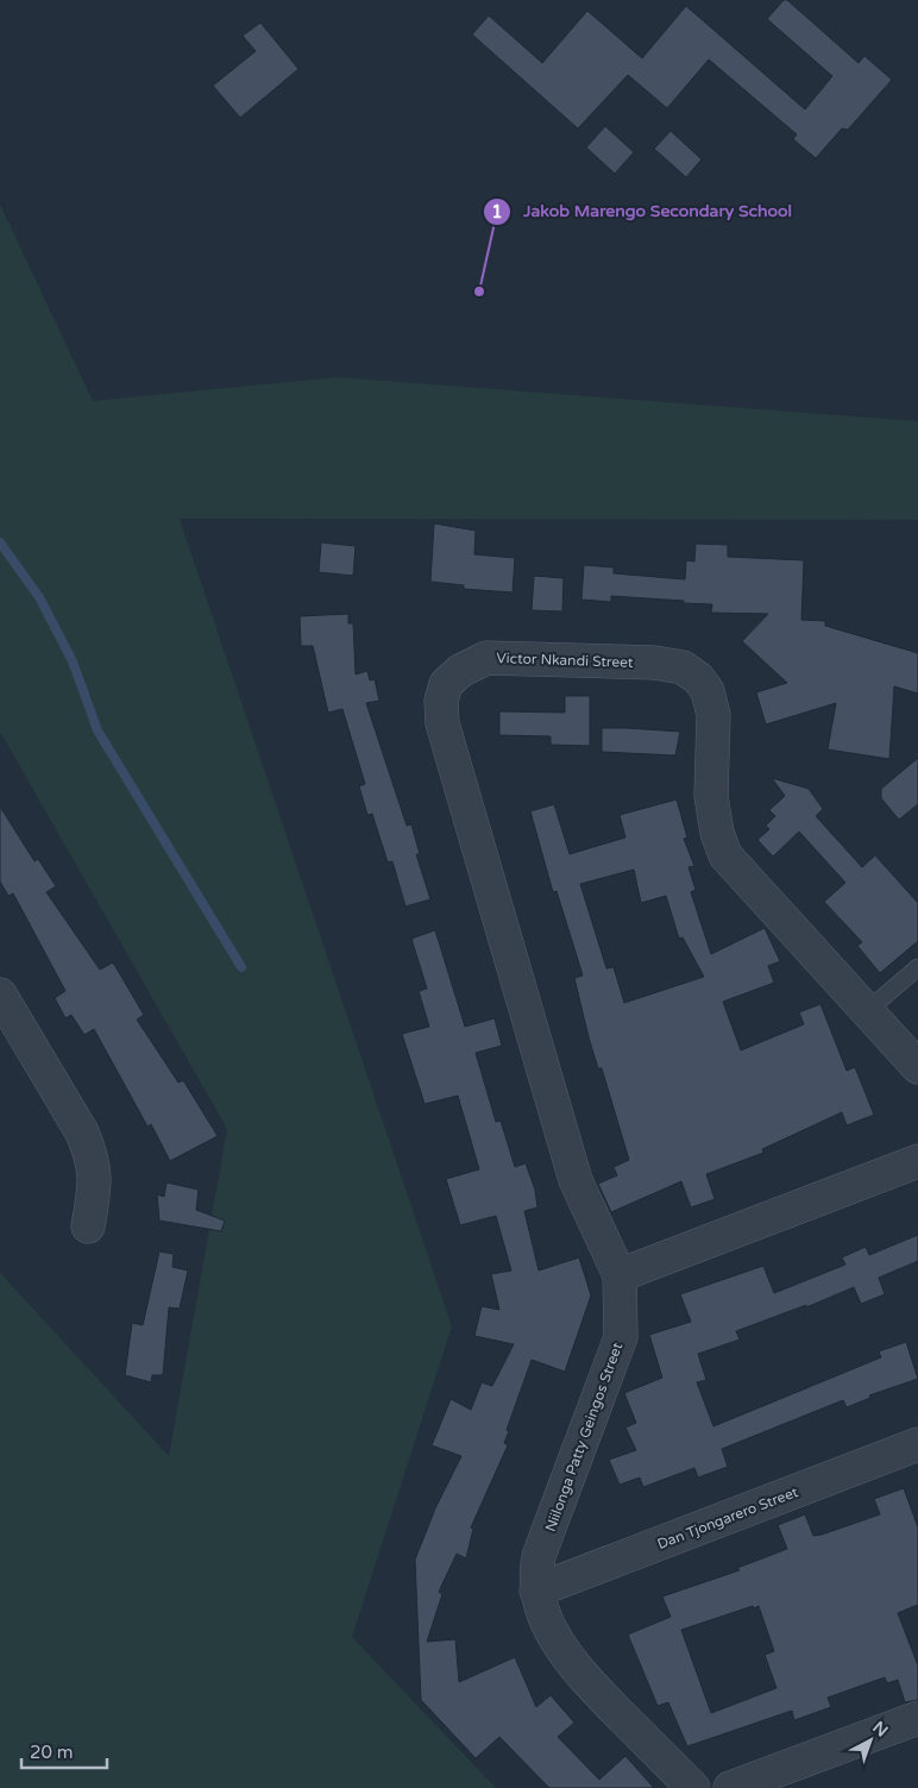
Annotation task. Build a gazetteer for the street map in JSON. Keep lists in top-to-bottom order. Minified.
{"streets":{"street":["Victor Nkandi Street","Niilonga Patty Geingos Street","Dan Tjongarero Street"]},"crossings":[["Victor Nkandi Street","Niilonga Patty Geingos Street"],["Niilonga Patty Geingos Street","Dan Tjongarero Street"]],"places":["Jakob Marengo Secondary School"],"scale_bar":"20 m","north":"top right"}
